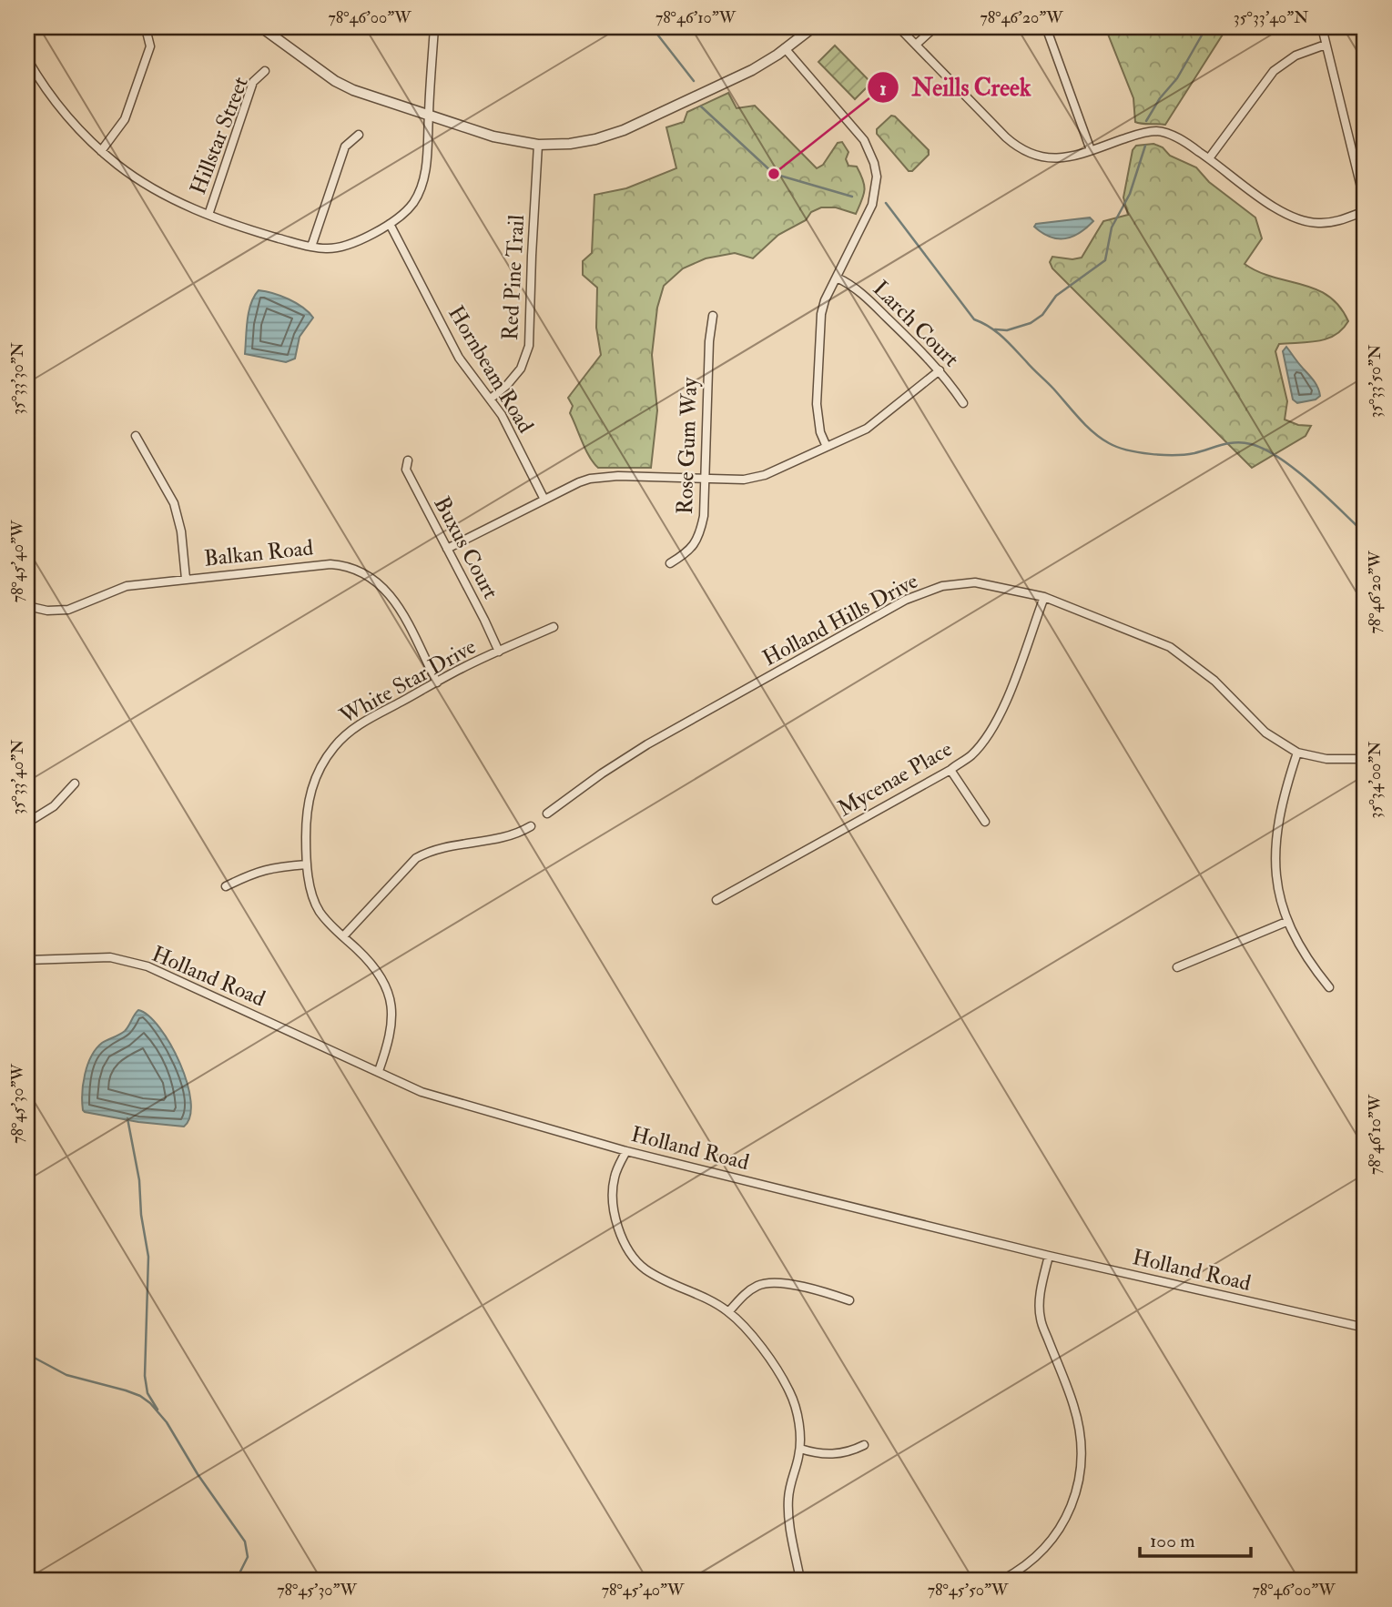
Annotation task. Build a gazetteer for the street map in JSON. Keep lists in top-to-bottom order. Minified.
{"streets":{"street":["Hillstar Street","Red Pine Trail","Larch Court","Hornbeam Road","Rose Gum Way","Buxus Court","Balkan Road","Holland Hills Drive","White Star Drive","Mycenae Place","Holland Road"]},"crossings":[["Red Pine Trail","Hornbeam Road"],["Buxus Court","White Star Drive"],["Balkan Road","White Star Drive"],["Holland Hills Drive","Mycenae Place"],["White Star Drive","Holland Road"]],"places":["Neills Creek"],"scale_bar":"100 m","coordinates":["78°46'00\"W","78°46'10\"W","78°46'20\"W","35°33'40\"N","35°33'30\"N","35°33'50\"N","78°45'40\"W","35°34'00\"N","78°45'30\"W","78°45'50\"W"]}
